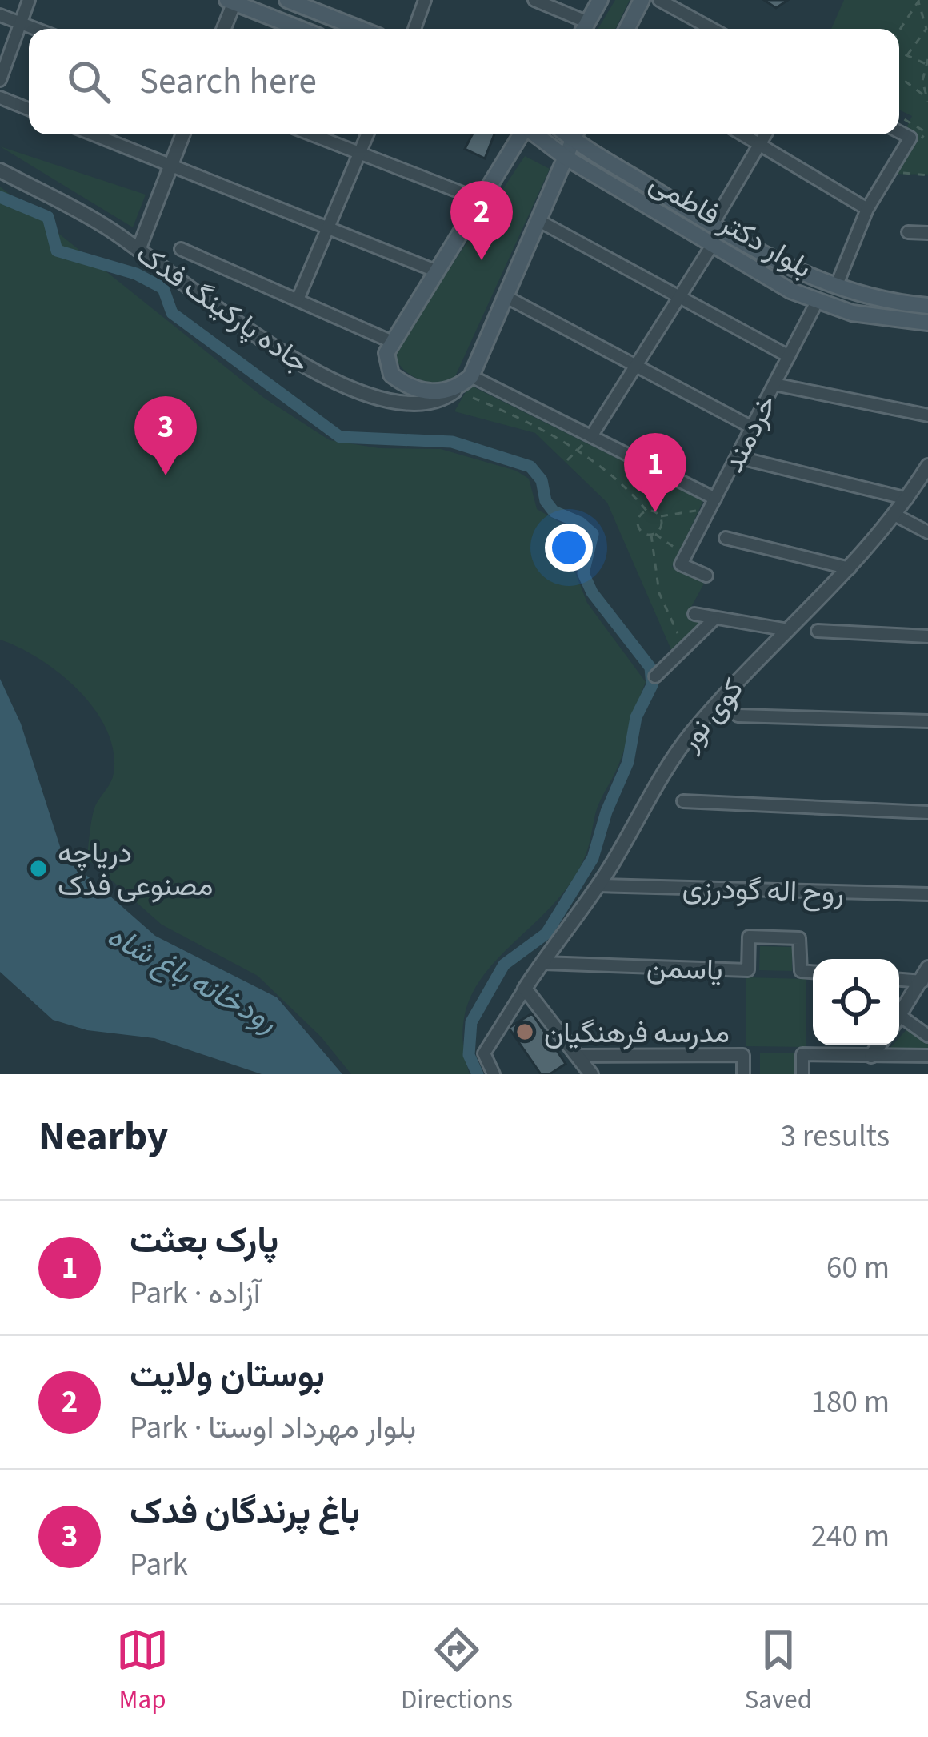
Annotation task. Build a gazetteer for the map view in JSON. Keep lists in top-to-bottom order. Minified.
{"streets":{"main road":["بلوار دکتر فاطمی"],"street":["جاده پارکینگ فدک","خردمند","کوی نور","روح اله گودرزی","یاسمن"]},"crossings":[["بلوار دکتر فاطمی","خردمند"],["کوی نور","روح اله گودرزی"],["کوی نور","یاسمن"]],"water":["رودخانه باغ شاه"],"places":["دریاچه مصنوعی فدک","مدرسه فرهنگیان"],"page":{"search":"Search here","pins":["2","3","1"],"heading":["Nearby","3 results"],"list":[{"mark":"1","name":"پارک بعثت","note":"Park · آزاده","value":"60 m"},{"mark":"2","name":"بوستان ولایت","note":"Park · بلوار مهرداد اوستا","value":"180 m"},{"mark":"3","name":"باغ پرندگان فدک","note":"Park","value":"240 m"}],"nav":["Map","Directions","Saved"]}}
